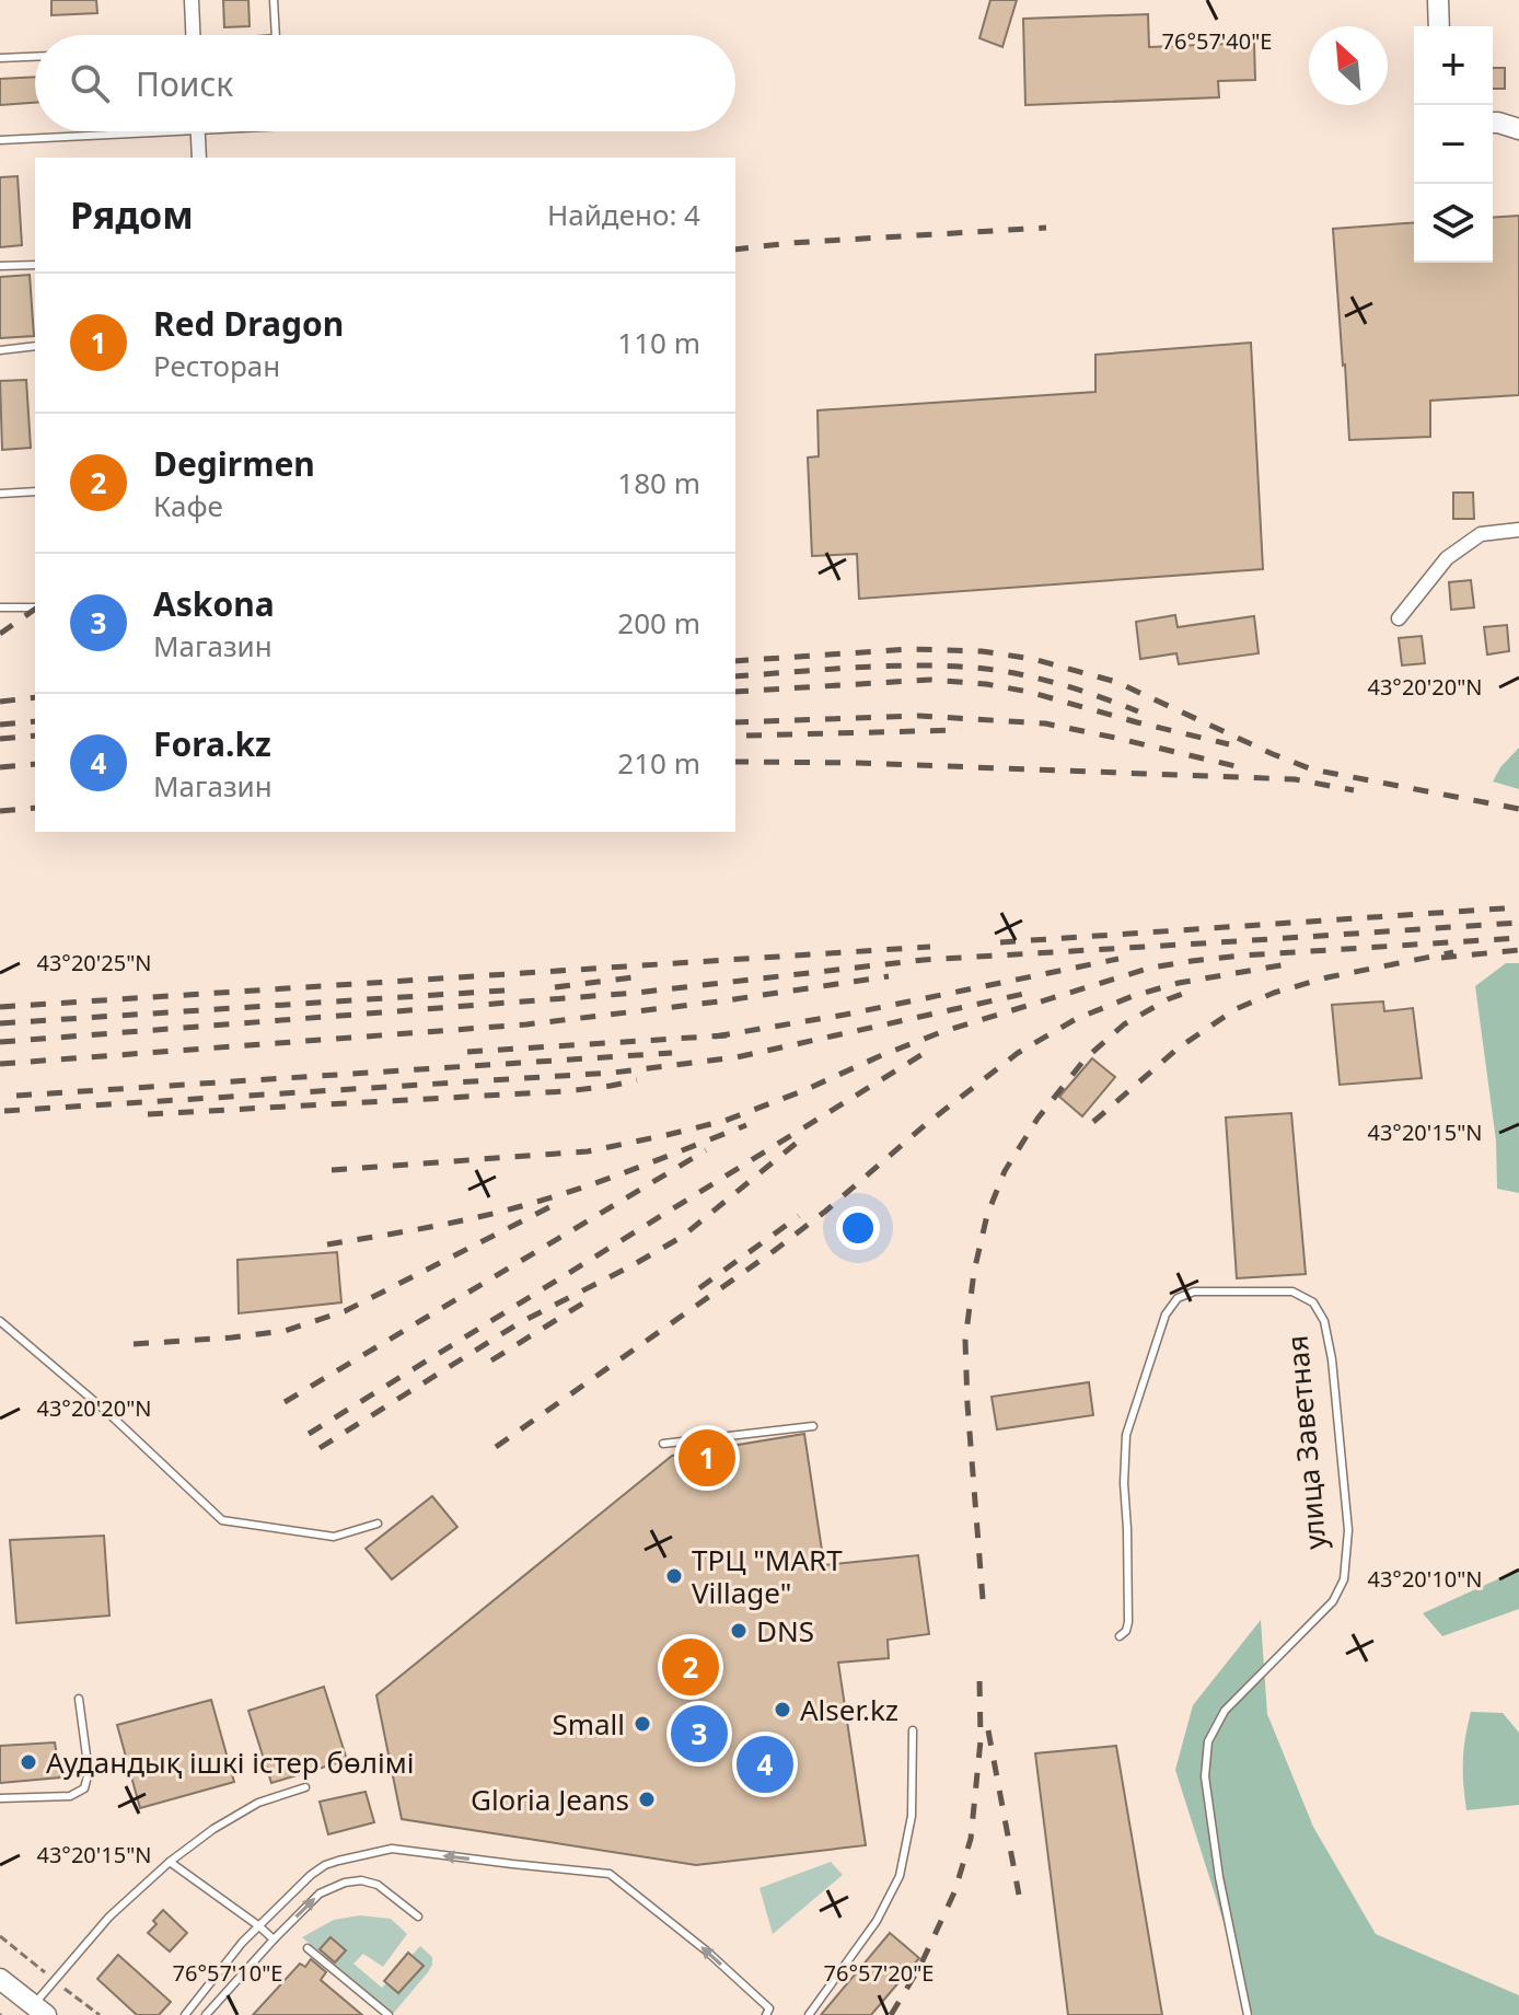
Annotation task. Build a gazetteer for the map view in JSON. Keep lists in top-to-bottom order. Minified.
{"streets":{"lane":["улица Заветная"]},"places":["ТРЦ \"MART Village\"","DNS","Alser.kz","Small","Аудандық ішкі істер бөлімі","Gloria Jeans"],"north":"top left","page":{"map_buttons":["+","−"],"search":"Поиск","heading":["Рядом","Найдено: 4"],"list":[{"mark":"1","name":"Red Dragon","note":"Ресторан","value":"110 m"},{"mark":"2","name":"Degirmen","note":"Кафе","value":"180 m"},{"mark":"3","name":"Askona","note":"Магазин","value":"200 m"},{"mark":"4","name":"Fora.kz","note":"Магазин","value":"210 m"}],"pins":["1","2","3","4"]},"coordinates":["76°57'40\"E","43°20'20\"N","43°20'25\"N","43°20'15\"N","43°20'10\"N","76°57'10\"E","76°57'20\"E"]}
